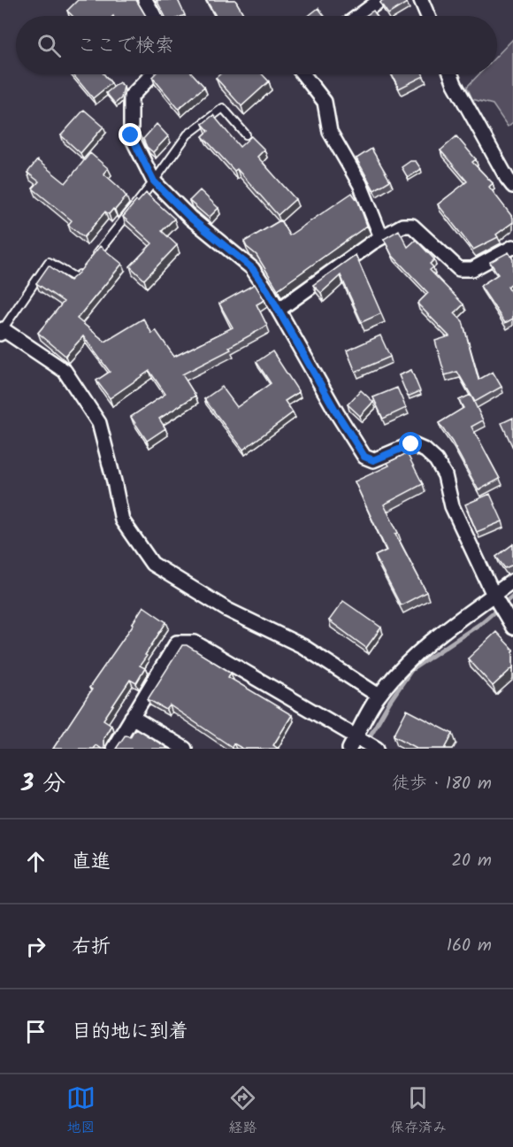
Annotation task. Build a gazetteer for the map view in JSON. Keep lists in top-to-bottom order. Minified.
{"page":{"search":"ここで検索","heading":["3 分","徒歩 · 180 m"],"list":[["直進","20 m"],["右折","160 m"],"目的地に到着"],"nav":["地図","経路","保存済み"]}}
